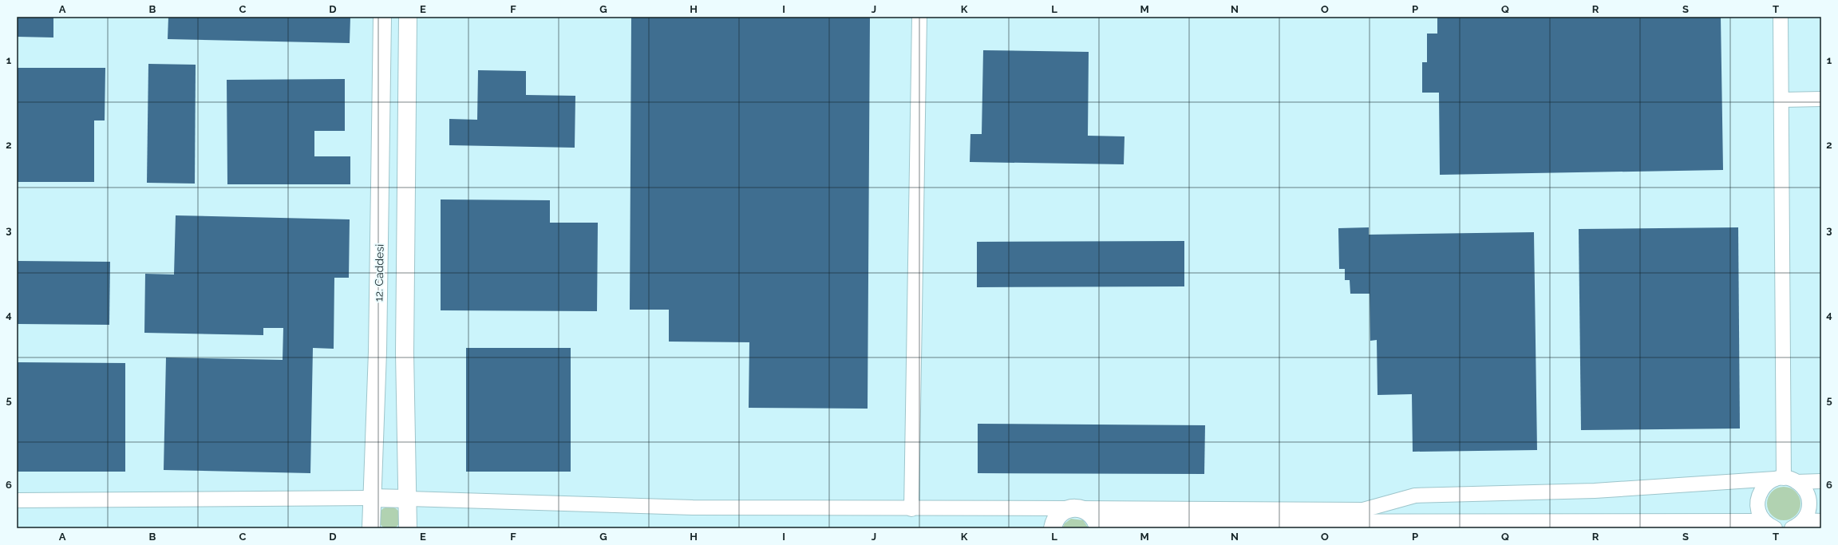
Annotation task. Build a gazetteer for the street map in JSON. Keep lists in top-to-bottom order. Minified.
{"streets":{"street":["12. Caddesi"]},"grid":{"columns":["A","B","C","D","E","F","G","H","I","J","K","L","M","N","O","P","Q","R","S","T"],"rows":["1","2","3","4","5","6"]}}
